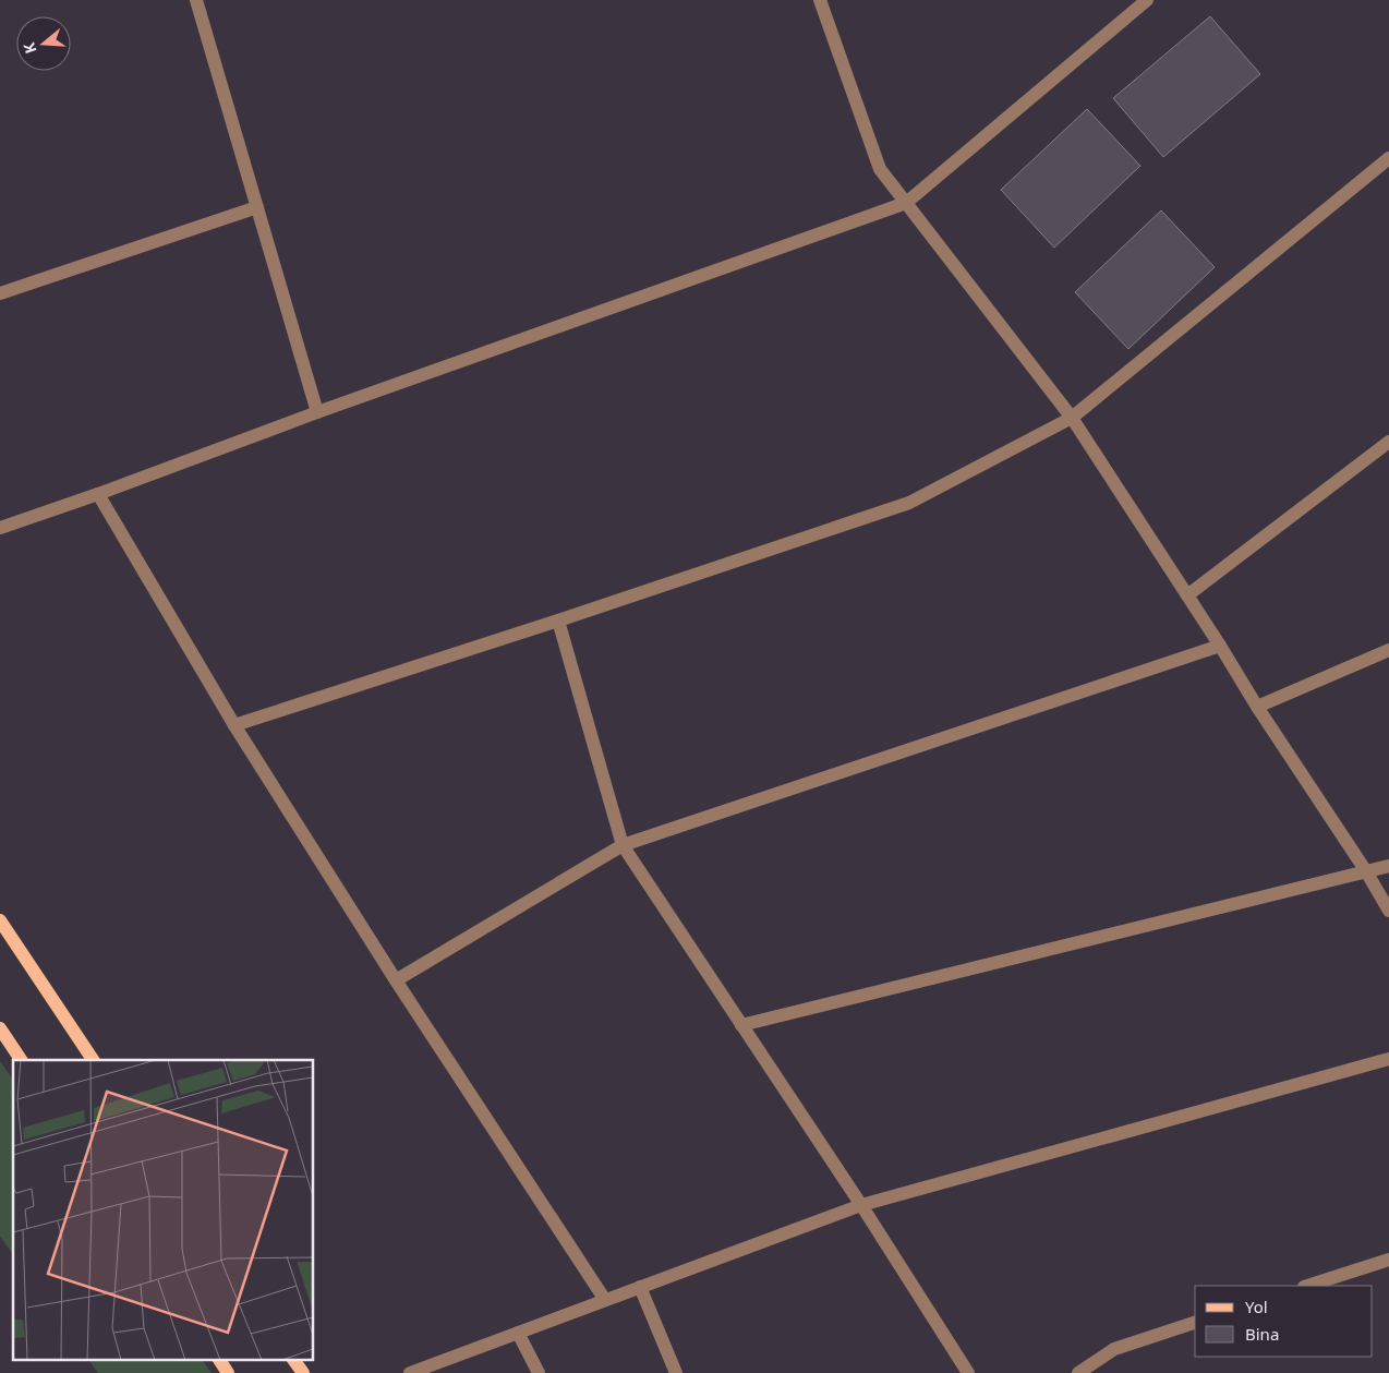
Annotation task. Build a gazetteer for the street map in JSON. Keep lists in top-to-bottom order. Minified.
{"legend":["Yol","Bina"],"north":"left"}
